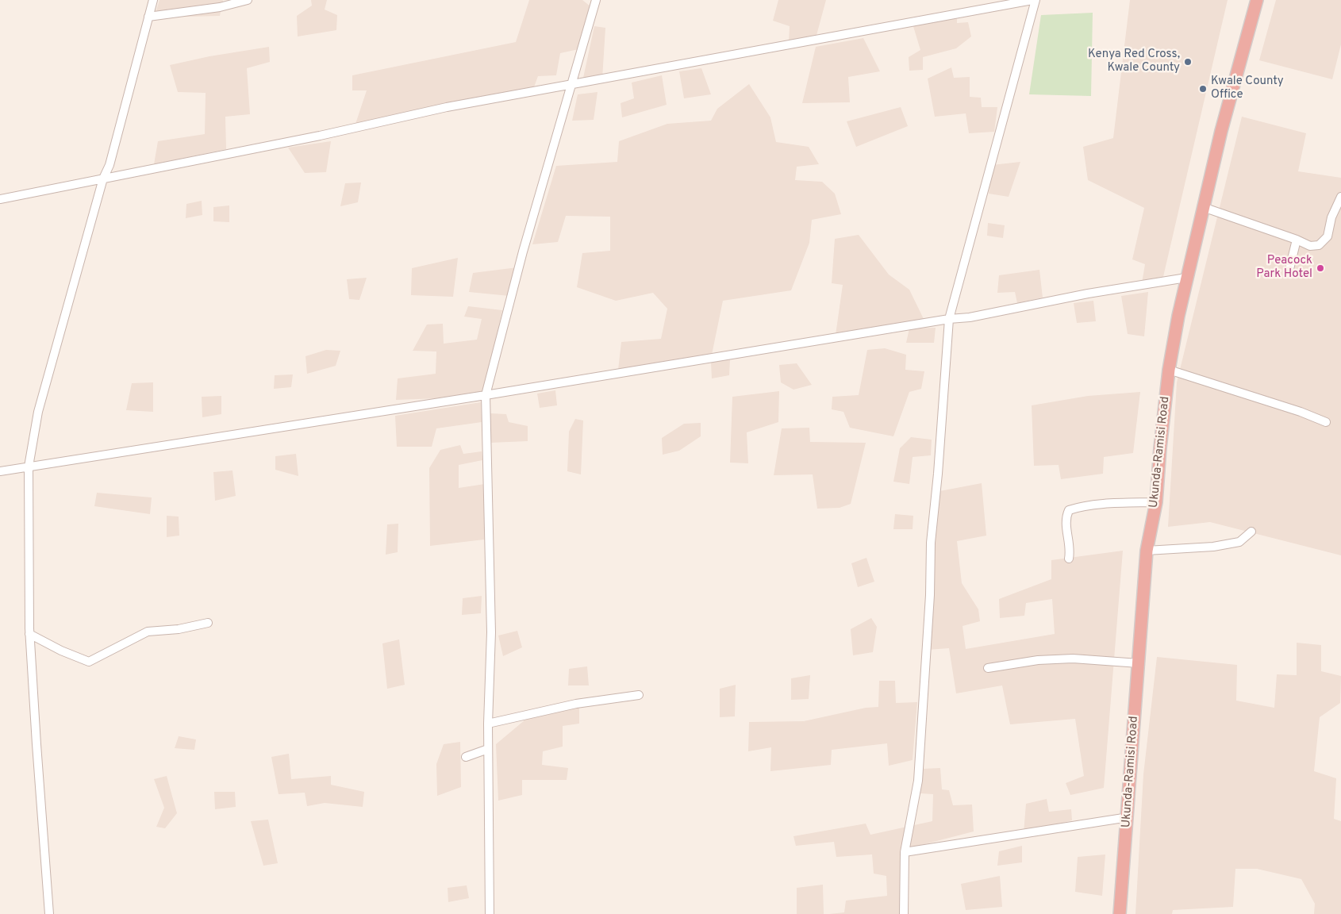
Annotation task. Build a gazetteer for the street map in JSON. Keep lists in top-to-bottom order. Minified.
{"streets":{"highway":["Ukunda-Ramisi Road"]},"places":["Kenya Red Cross, Kwale County","Kwale County Office","Peacock Park Hotel"]}
